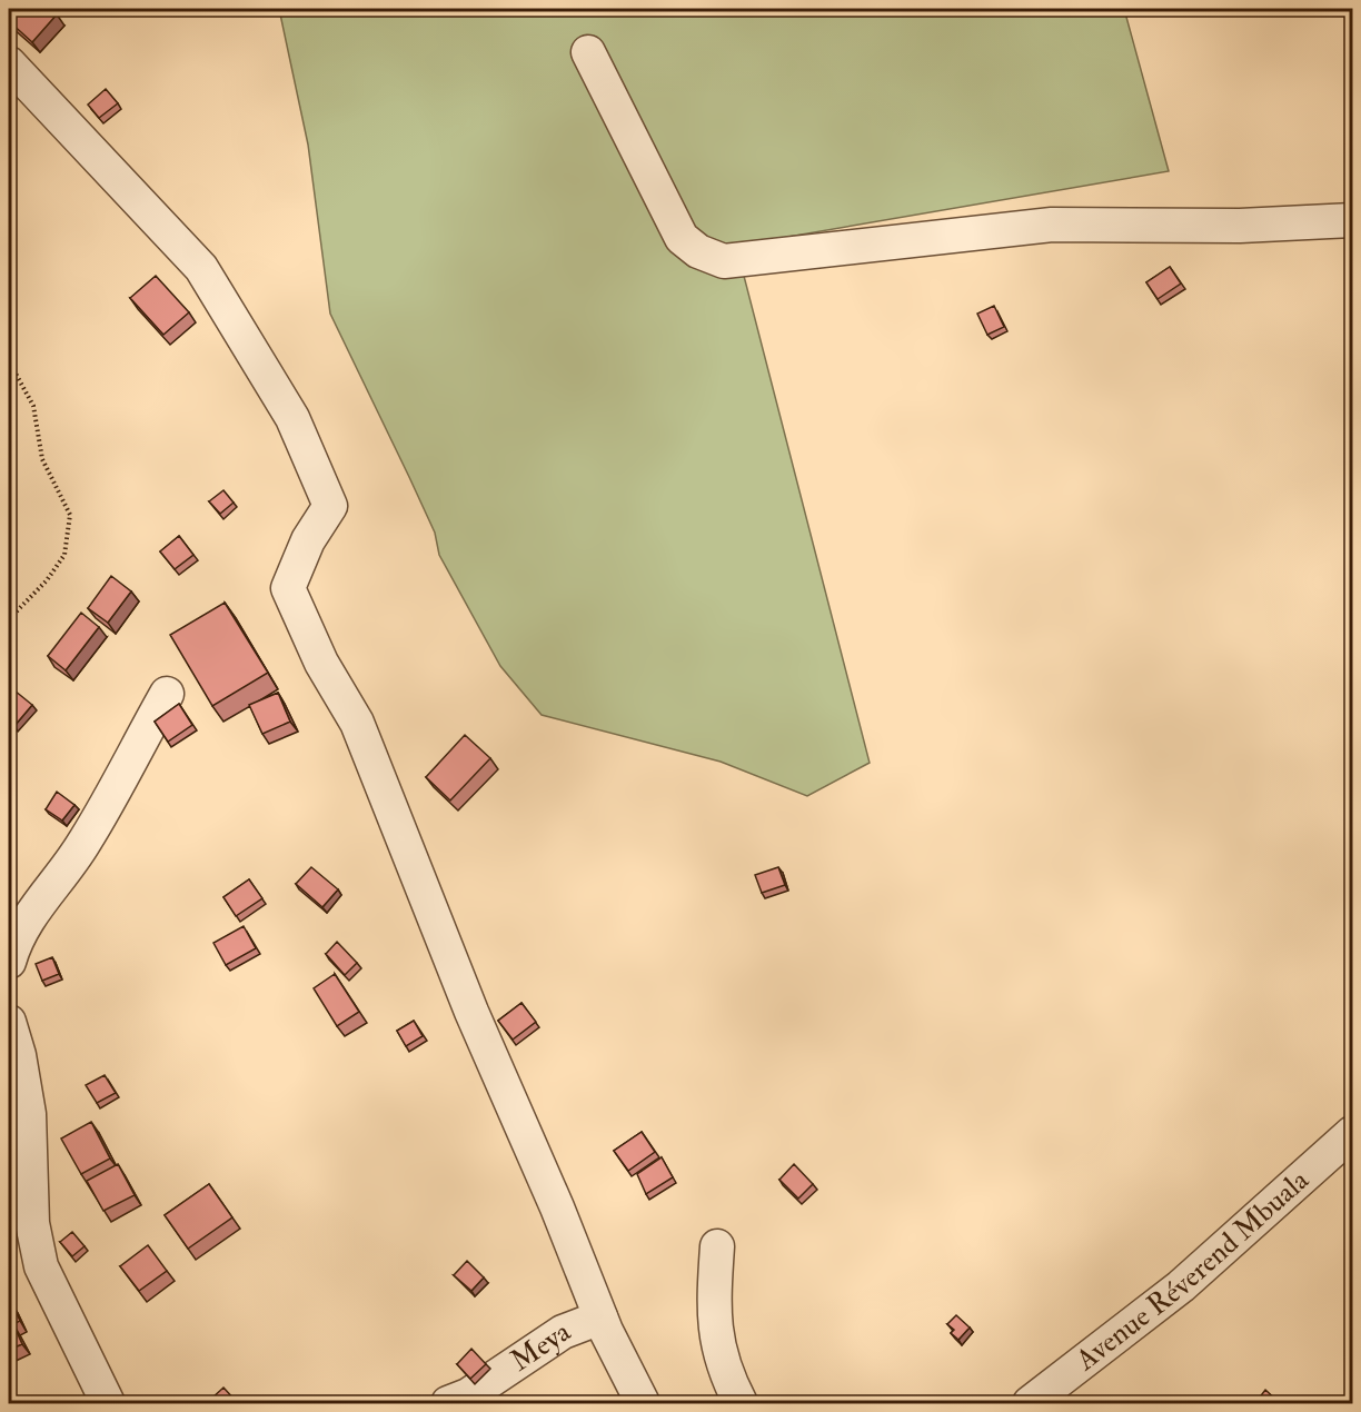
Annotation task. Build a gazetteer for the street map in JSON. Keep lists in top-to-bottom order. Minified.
{"streets":{"street":["Avenue Réverend Mbuala","Meya"]}}
